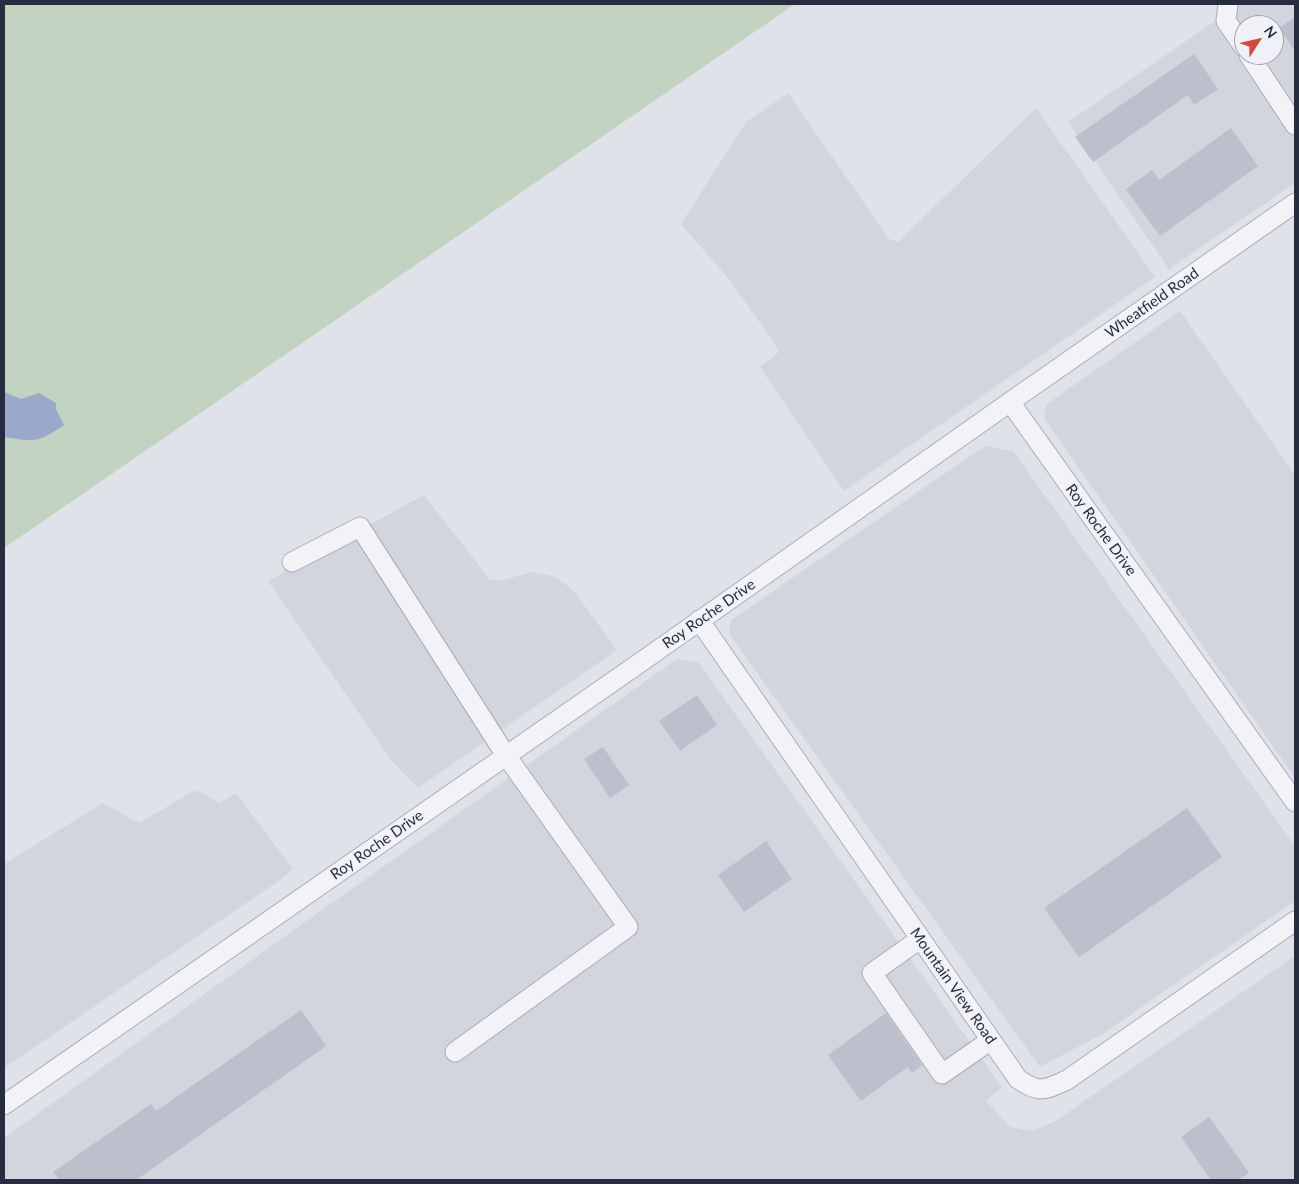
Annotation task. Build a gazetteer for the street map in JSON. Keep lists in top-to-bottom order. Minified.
{"streets":{"street":["Wheatfield Road","Roy Roche Drive","Mountain View Road"]},"crossings":[["Wheatfield Road","Roy Roche Drive"],["Roy Roche Drive","Mountain View Road"]],"north":"top right"}
